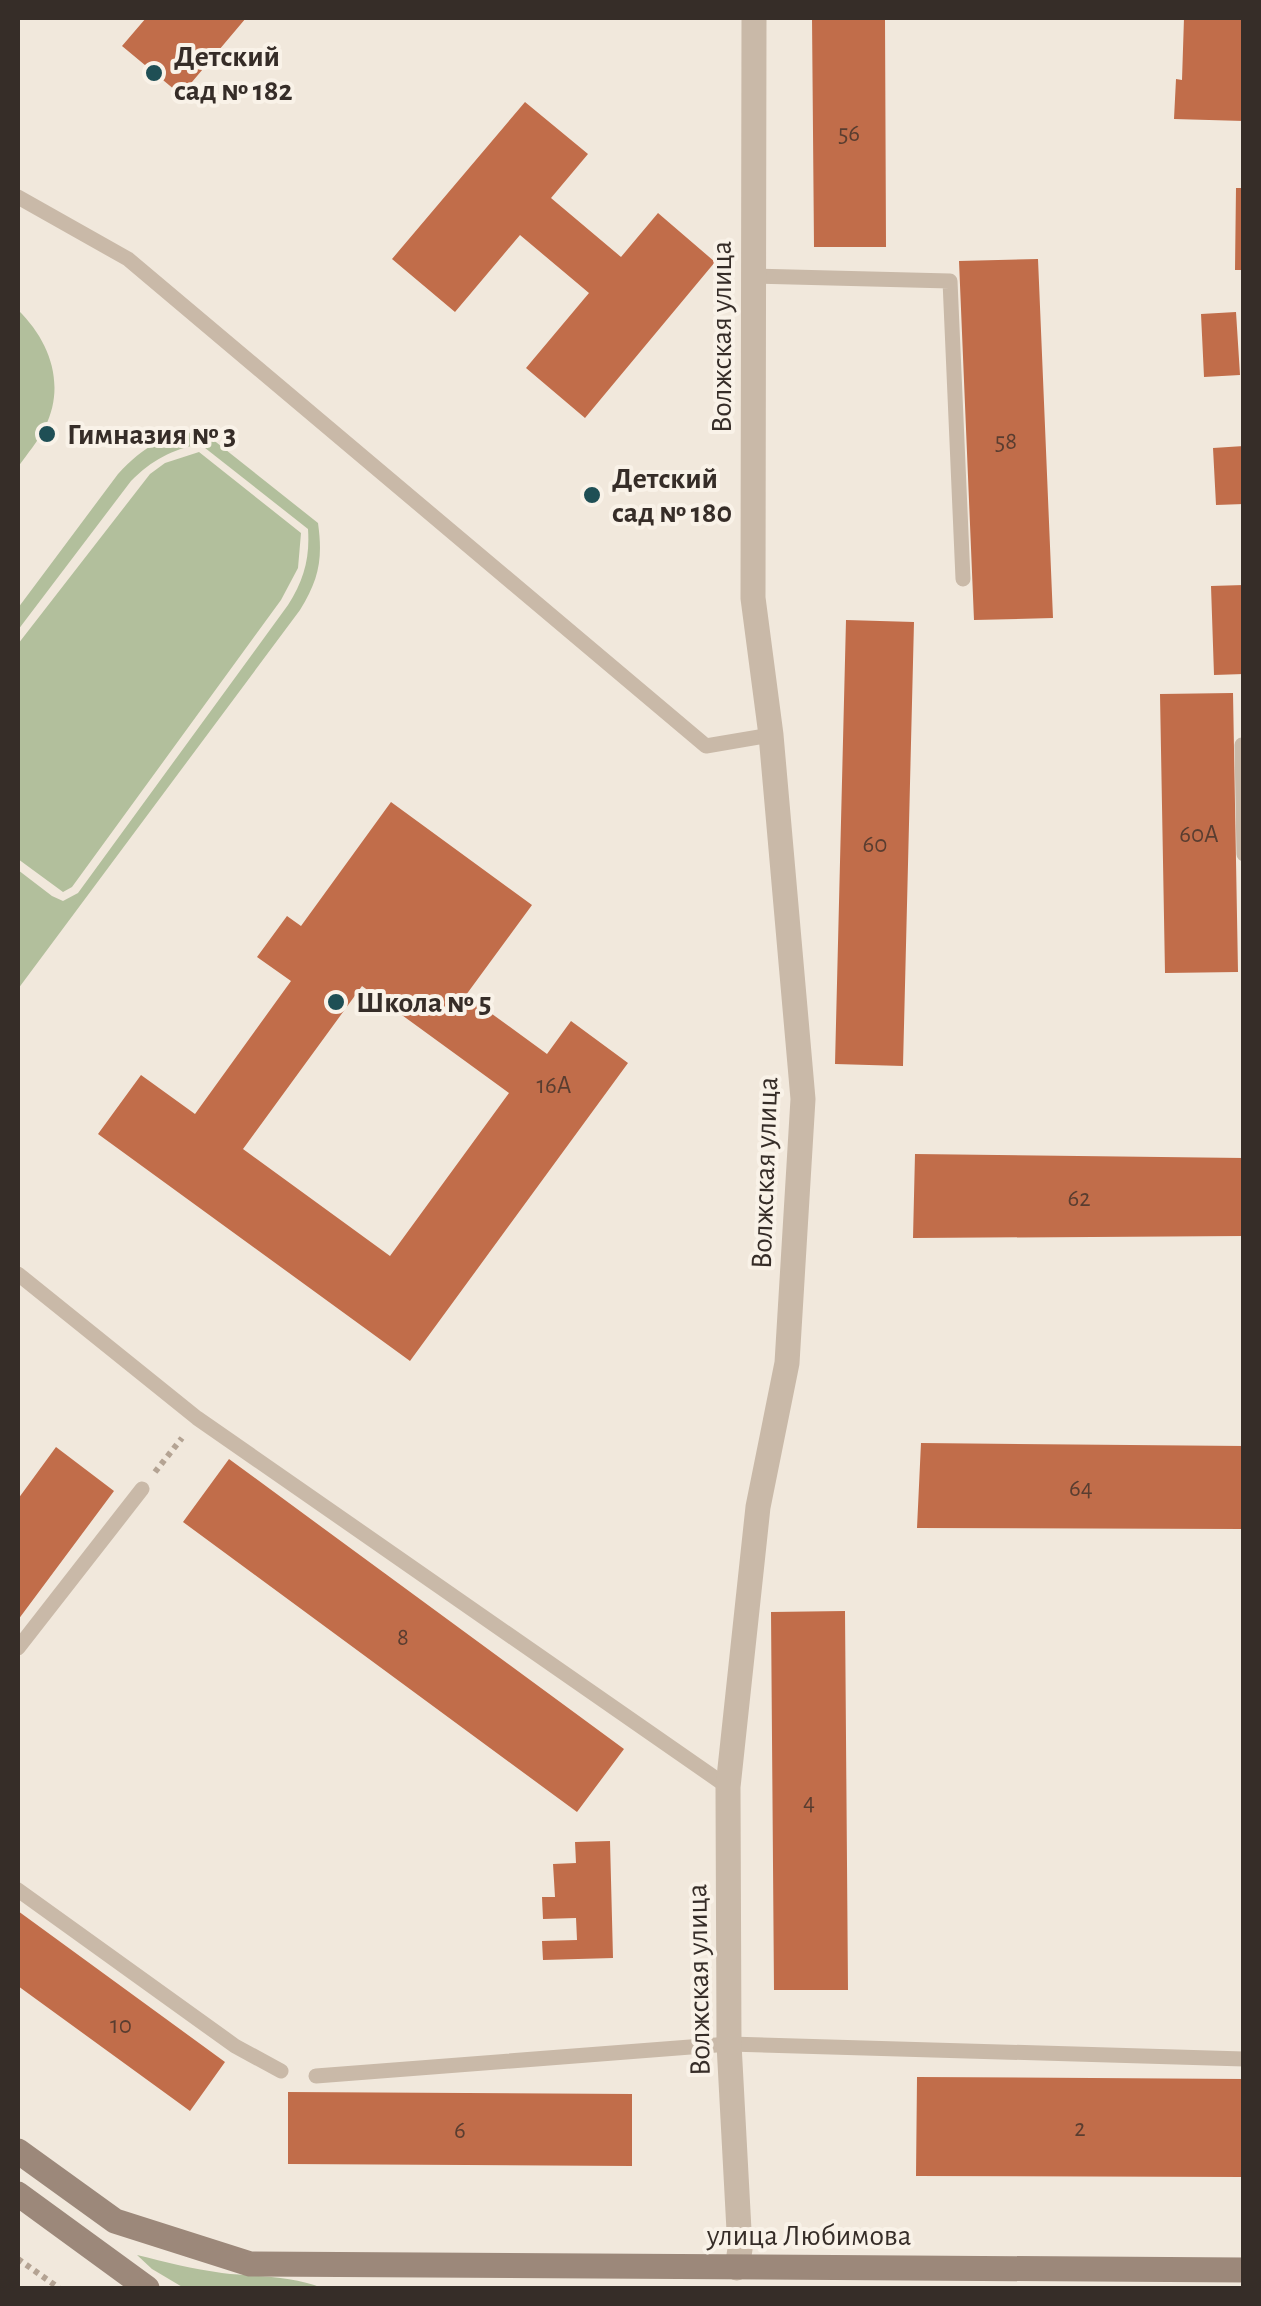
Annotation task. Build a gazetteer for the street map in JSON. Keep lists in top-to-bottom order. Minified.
{"streets":{"main road":["улица Любимова"],"street":["Волжская улица"]},"crossings":[["Волжская улица","улица Любимова"]],"places":["Детский сад № 182","Гимназия № 3","Детский сад № 180","Школа № 5"],"house_numbers":["56","58","60А","60","16А","62","64","8","4","10","2","6"]}
